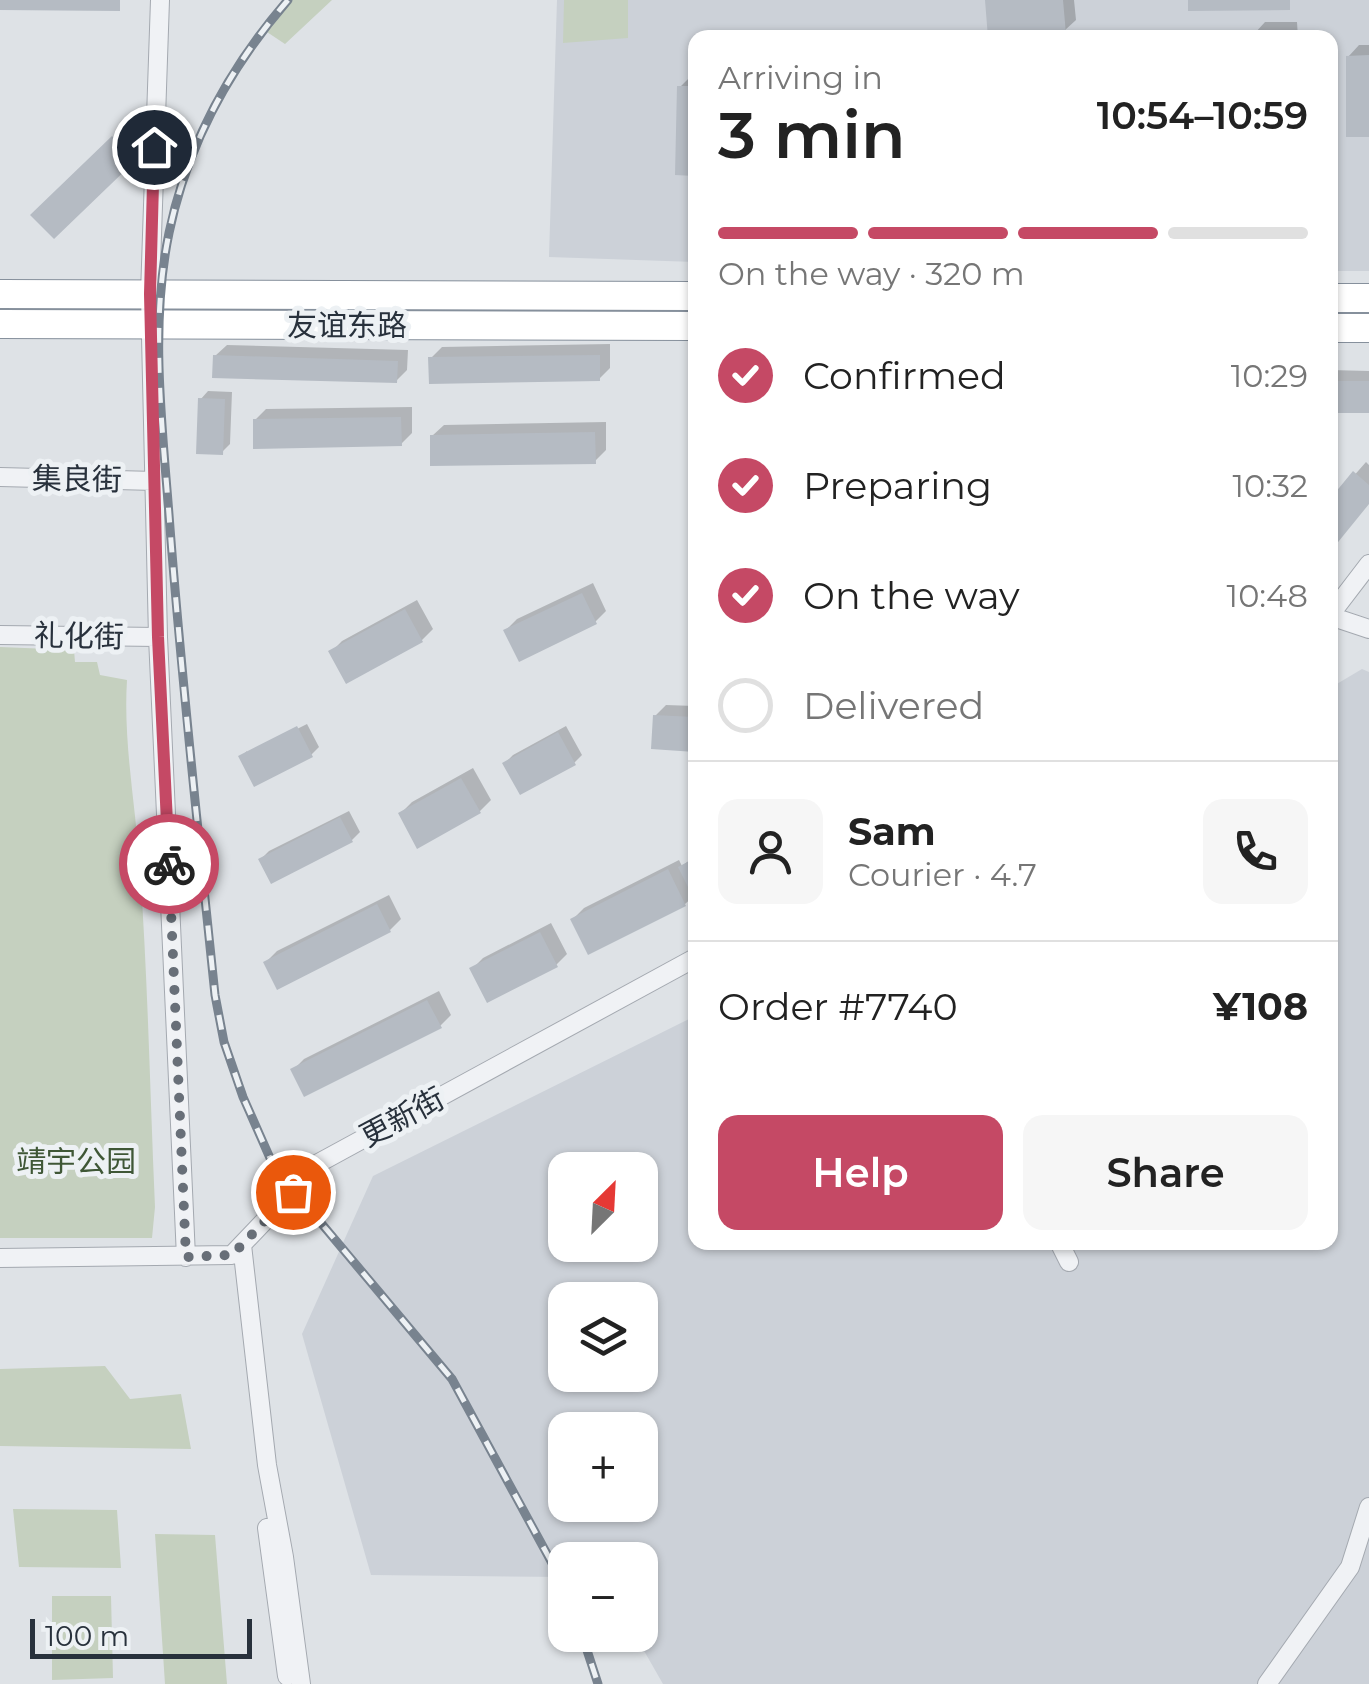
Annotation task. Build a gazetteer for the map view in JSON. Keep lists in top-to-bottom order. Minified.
{"streets":{"highway":["友谊东路"],"street":["集良街","礼化街","更新街"]},"parks":["靖宇公园"],"scale_bar":"100 m","north":"top right","page":{"heading":["3 min","Arriving in","10:54–10:59"],"panel":["Sam","Courier · 4.7","Order #7740","¥108"],"bar":"On the way · 320 m","list":[["Confirmed","10:29"],["Preparing","10:32"],["On the way","10:48"],"Delivered"],"buttons":["Help","Share"],"map_buttons":["+","−"],"scale":"100 m"}}
